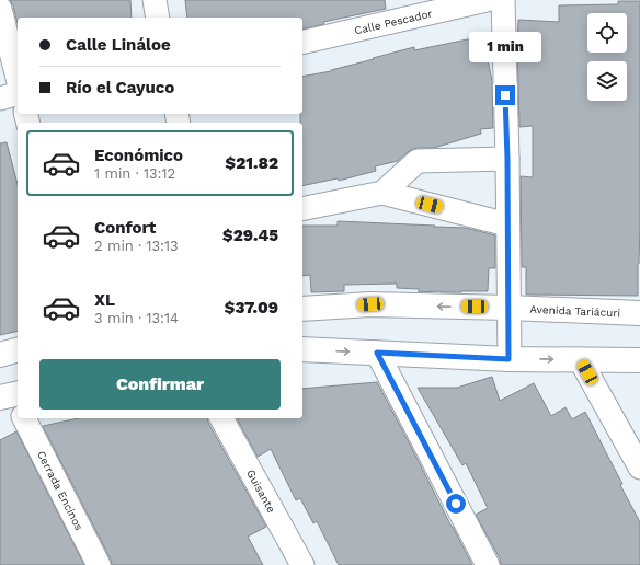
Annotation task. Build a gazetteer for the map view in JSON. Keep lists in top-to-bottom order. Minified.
{"streets":{"street":["Calle Pescador","Avenida Tariácuri","Cerrada Encinos","Guisante"]},"page":{"banner":["Calle Lináloe","Río el Cayuco"],"bubble":"1 min","list":[{"name":"Económico","note":"1 min · 13:12","value":"$21.82"},{"name":"Confort","note":"2 min · 13:13","value":"$29.45"},{"name":"XL","note":"3 min · 13:14","value":"$37.09"}],"buttons":"Confirmar"}}
